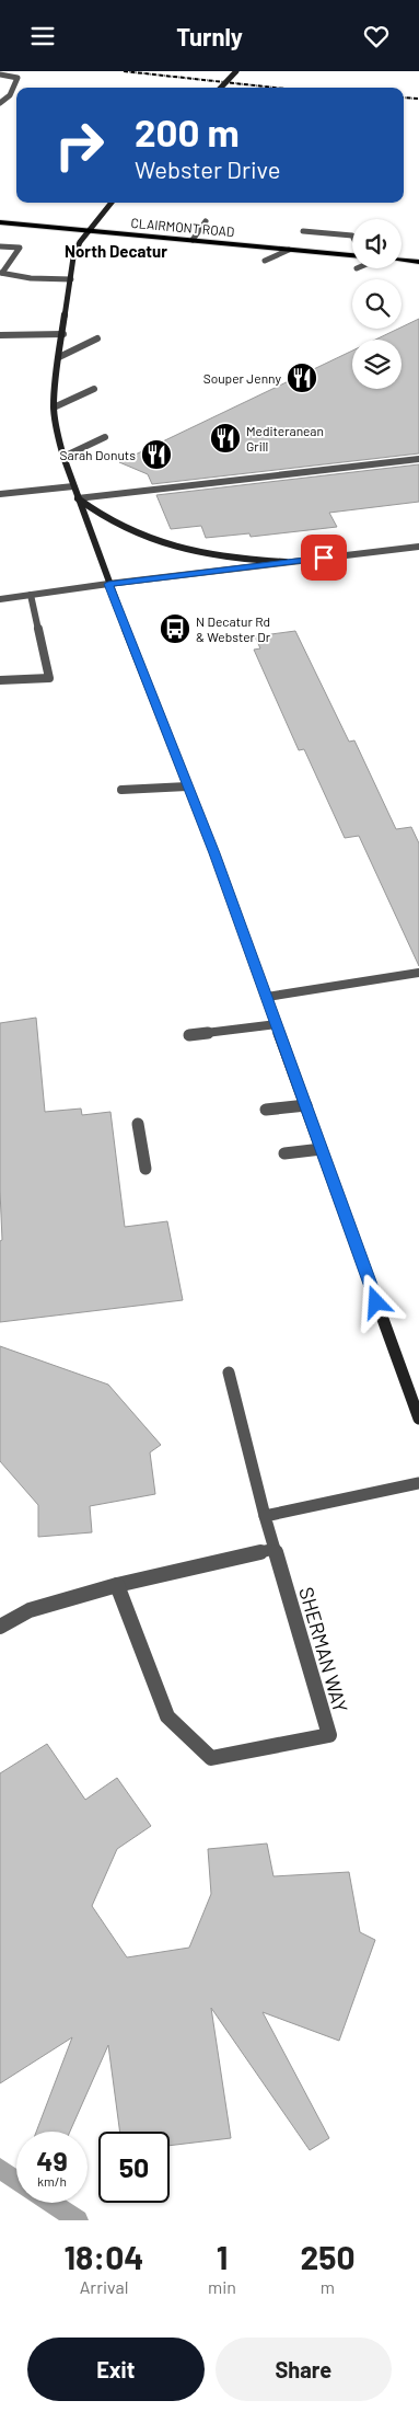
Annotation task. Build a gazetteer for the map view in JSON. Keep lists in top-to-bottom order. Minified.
{"streets":{"main road":["CLAIRMONT ROAD"],"street":["SHERMAN WAY"]},"districts":["North Decatur"],"places":{"restaurant":["Souper Jenny","Mediteranean Grill","Sarah Donuts"],"bus stop":["N Decatur Rd & Webster Dr"]},"page":{"header":"Turnly","turn":["200 m","Webster Drive"],"speed":"49 km/h","limit":"50","eta":["18:04","Arrival","1","min","250","m"],"buttons":["Exit","Share"]}}
